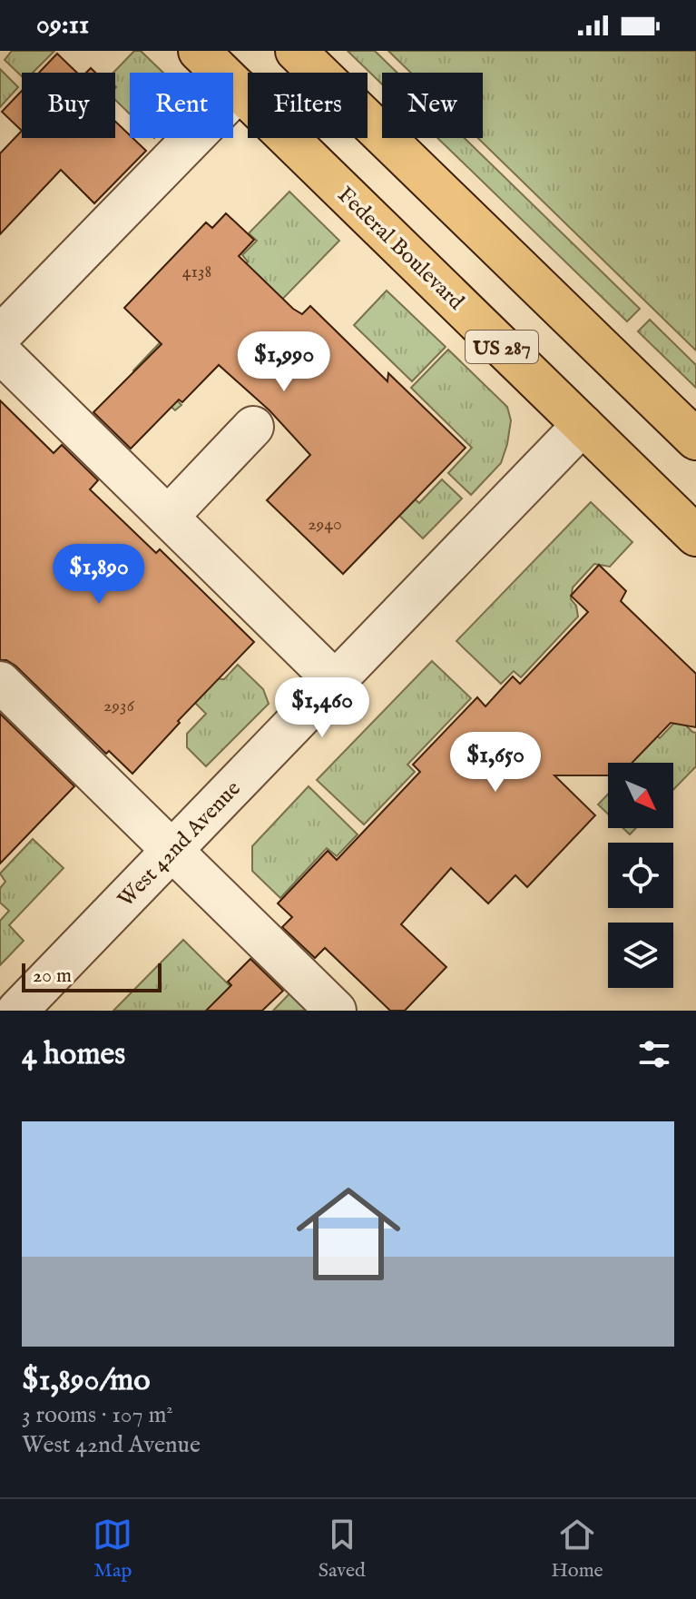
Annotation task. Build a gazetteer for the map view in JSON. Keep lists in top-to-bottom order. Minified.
{"streets":{"main road":["Federal Boulevard","US 287"],"street":["West 42nd Avenue"]},"crossings":[["Federal Boulevard","West 42nd Avenue"]],"house_numbers":["4138","2940","2936"],"scale_bar":"20 m","north":"bottom right","page":{"status":"09:11","chip":["Buy","Rent","Filters","New"],"price":["$1,990","$1,890","$1,460","$1,650"],"scale":"20 m","heading":"4 homes","list":[{"name":"$1,890/mo","note":"3 rooms · 107 m² · West 42nd Avenue"}],"tabs":["Map","Saved","Home"]}}
